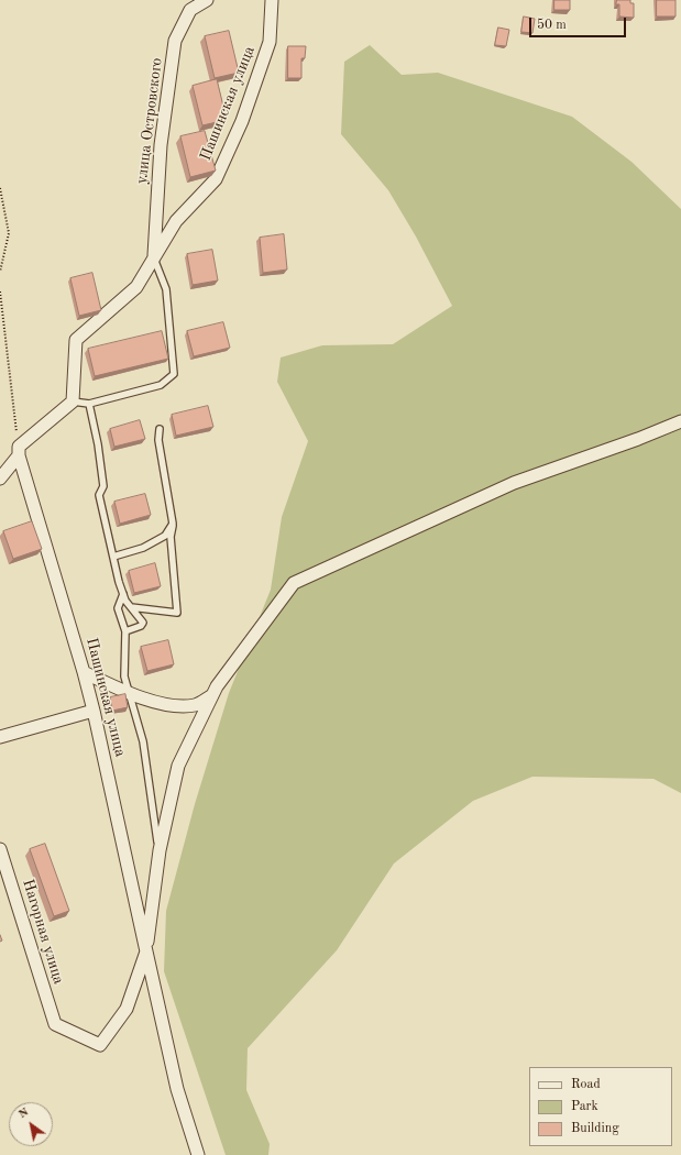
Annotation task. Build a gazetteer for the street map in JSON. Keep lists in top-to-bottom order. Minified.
{"streets":{"street":["Пашинская улица","улица Островского","Нагорная улица"]},"crossings":[["Пашинская улица","улица Островского"],["Пашинская улица","Нагорная улица"]],"legend":["Road","Park","Building"],"scale_bar":"50 m","north":"top left"}
